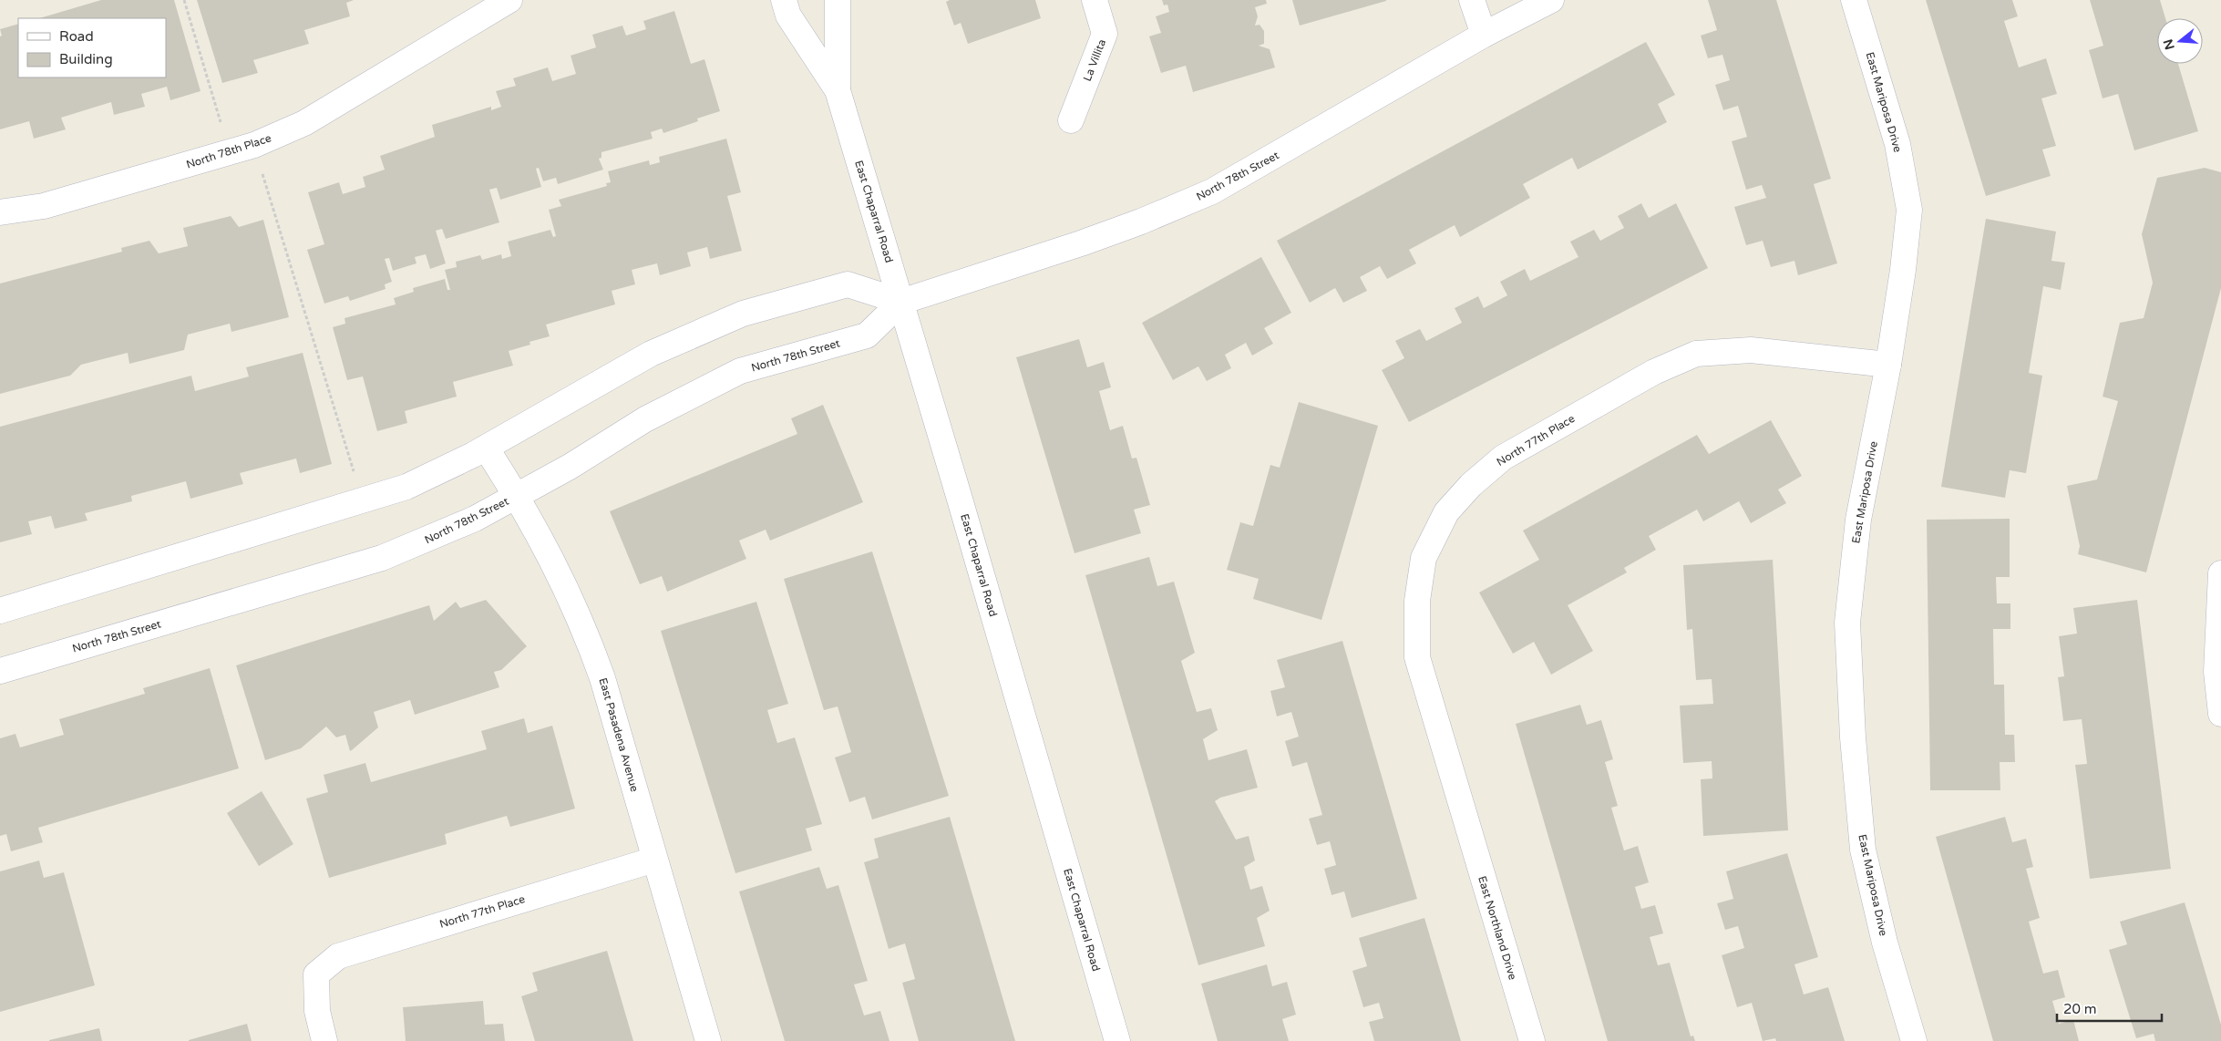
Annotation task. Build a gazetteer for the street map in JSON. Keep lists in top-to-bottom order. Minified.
{"streets":{"street":["La Villita","East Mariposa Drive","North 78th Place","North 78th Street","East Chaparral Road","North 77th Place","East Pasadena Avenue","East Northland Drive"]},"crossings":[["East Mariposa Drive","North 77th Place"],["North 78th Street","East Chaparral Road"],["North 78th Street","East Pasadena Avenue"],["North 77th Place","East Pasadena Avenue"],["North 77th Place","East Northland Drive"]],"legend":["Road","Building"],"scale_bar":"20 m","north":"left"}
